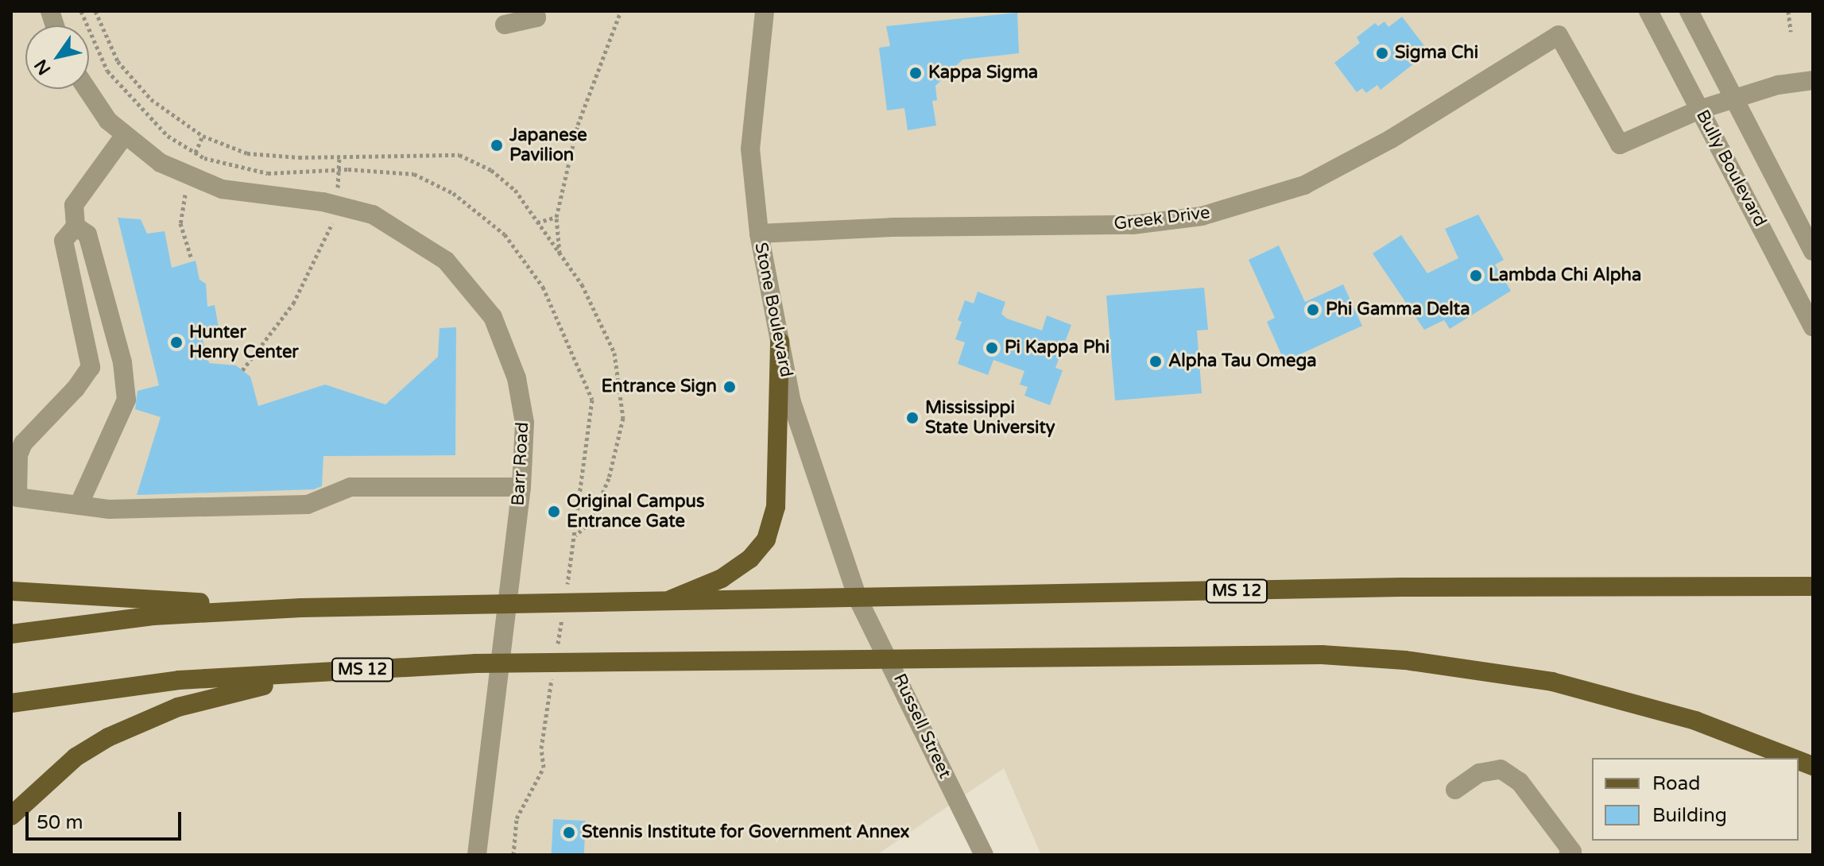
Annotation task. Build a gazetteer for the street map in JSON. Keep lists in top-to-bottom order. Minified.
{"streets":{"main road":["MS 12"],"street":["Bully Boulevard","Greek Drive","Stone Boulevard","Barr Road","Russell Street"]},"crossings":[["Bully Boulevard","Greek Drive"],["Greek Drive","Stone Boulevard"],["Stone Boulevard","MS 12"],["Stone Boulevard","Russell Street"],["MS 12","Russell Street"]],"places":["Sigma Chi","Kappa Sigma","Japanese Pavilion","Lambda Chi Alpha","Phi Gamma Delta","Hunter Henry Center","Pi Kappa Phi","Alpha Tau Omega","Entrance Sign","Mississippi State University","Original Campus Entrance Gate","Stennis Institute for Government Annex"],"legend":["Road","Building"],"scale_bar":"50 m","north":"bottom left"}
